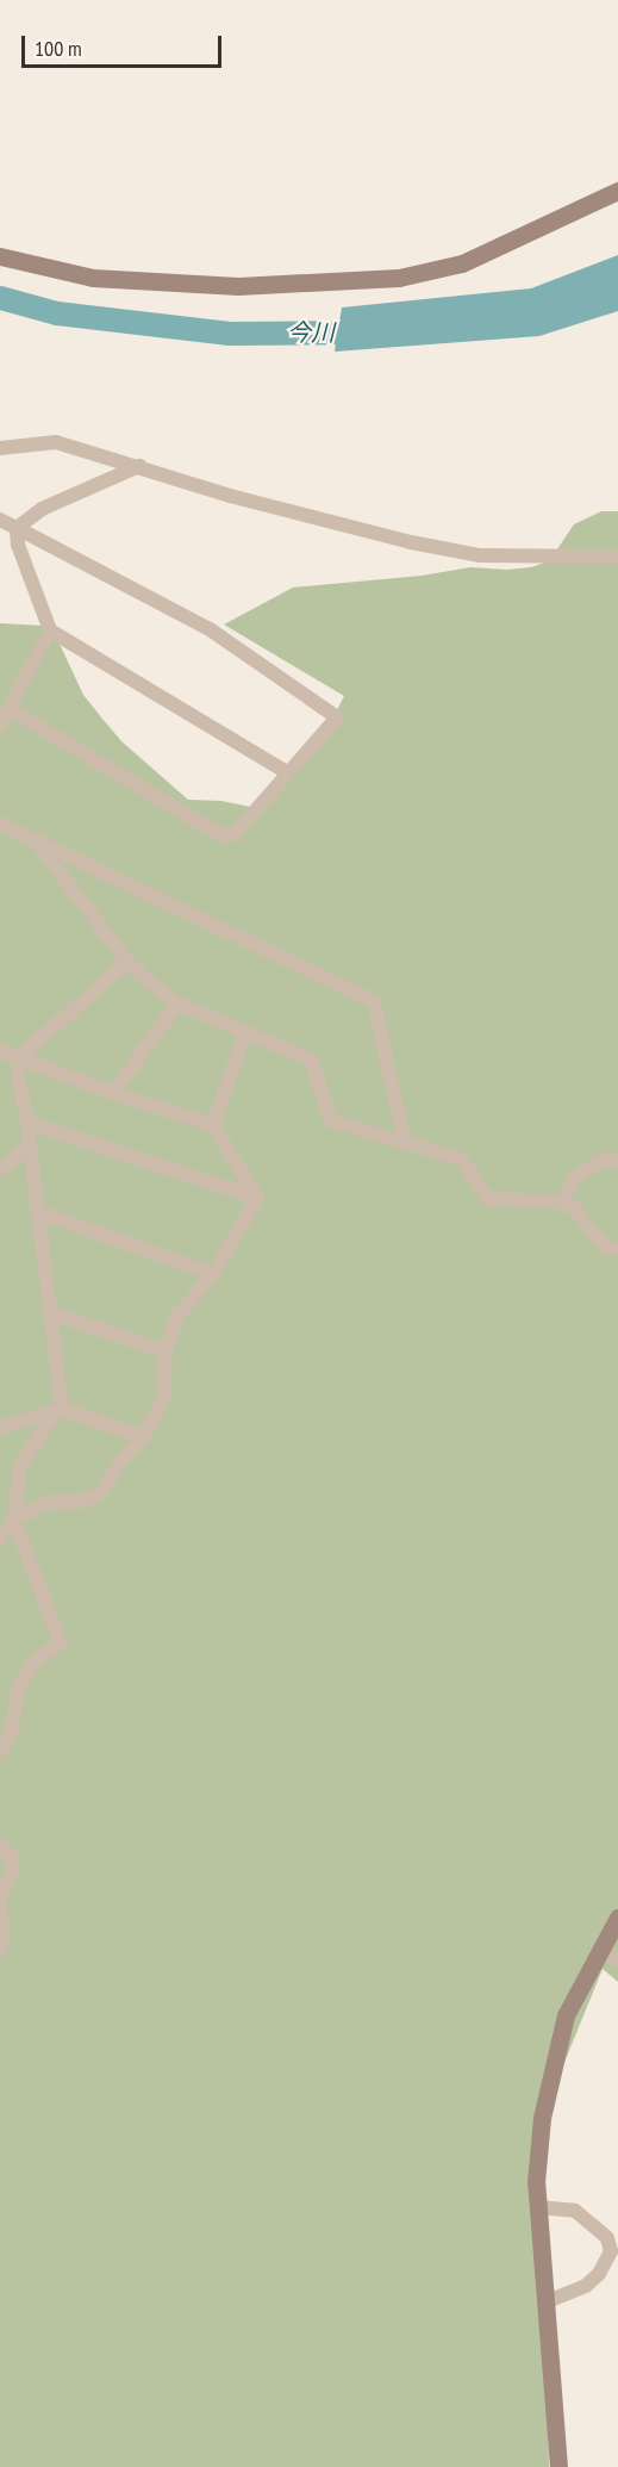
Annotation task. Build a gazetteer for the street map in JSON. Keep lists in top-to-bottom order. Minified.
{"water":["今川"],"scale_bar":"100 m"}
